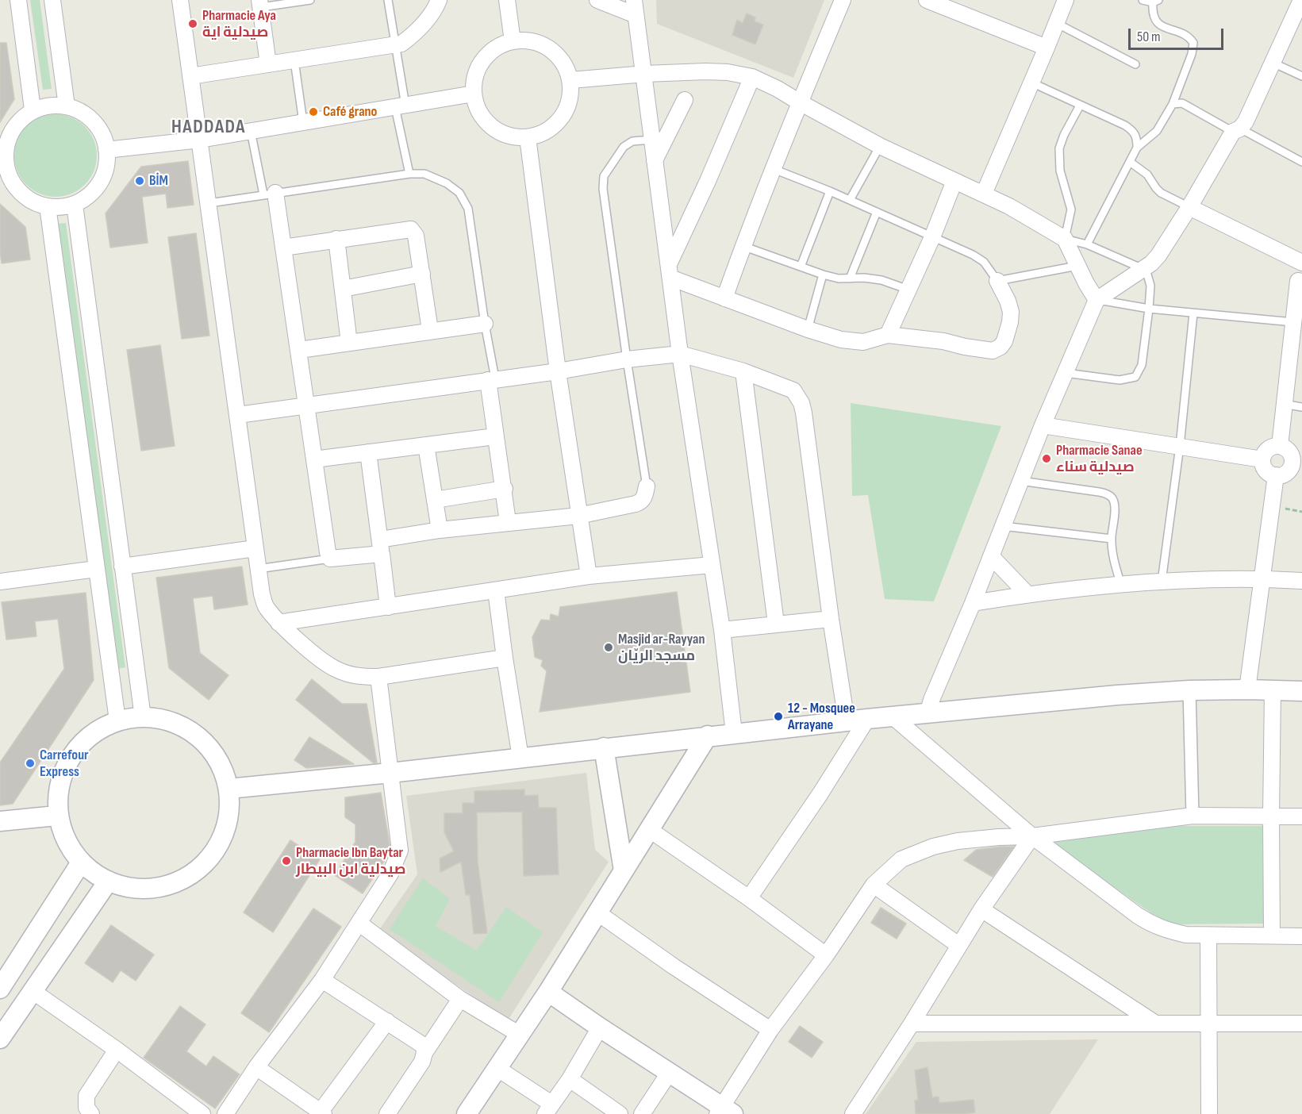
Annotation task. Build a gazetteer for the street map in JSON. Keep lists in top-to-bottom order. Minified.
{"districts":["HADDADA"],"places":["Pharmacie Aya صيدلية اية","Café grano","BİM","Pharmacie Sanae صيدلية سناء","Masjid ar-Rayyan مسجد الريّان","12 - Mosquee Arrayane","Carrefour Express","Pharmacie Ibn Baytar صيدلية ابن البيطار"],"scale_bar":"50 m"}
